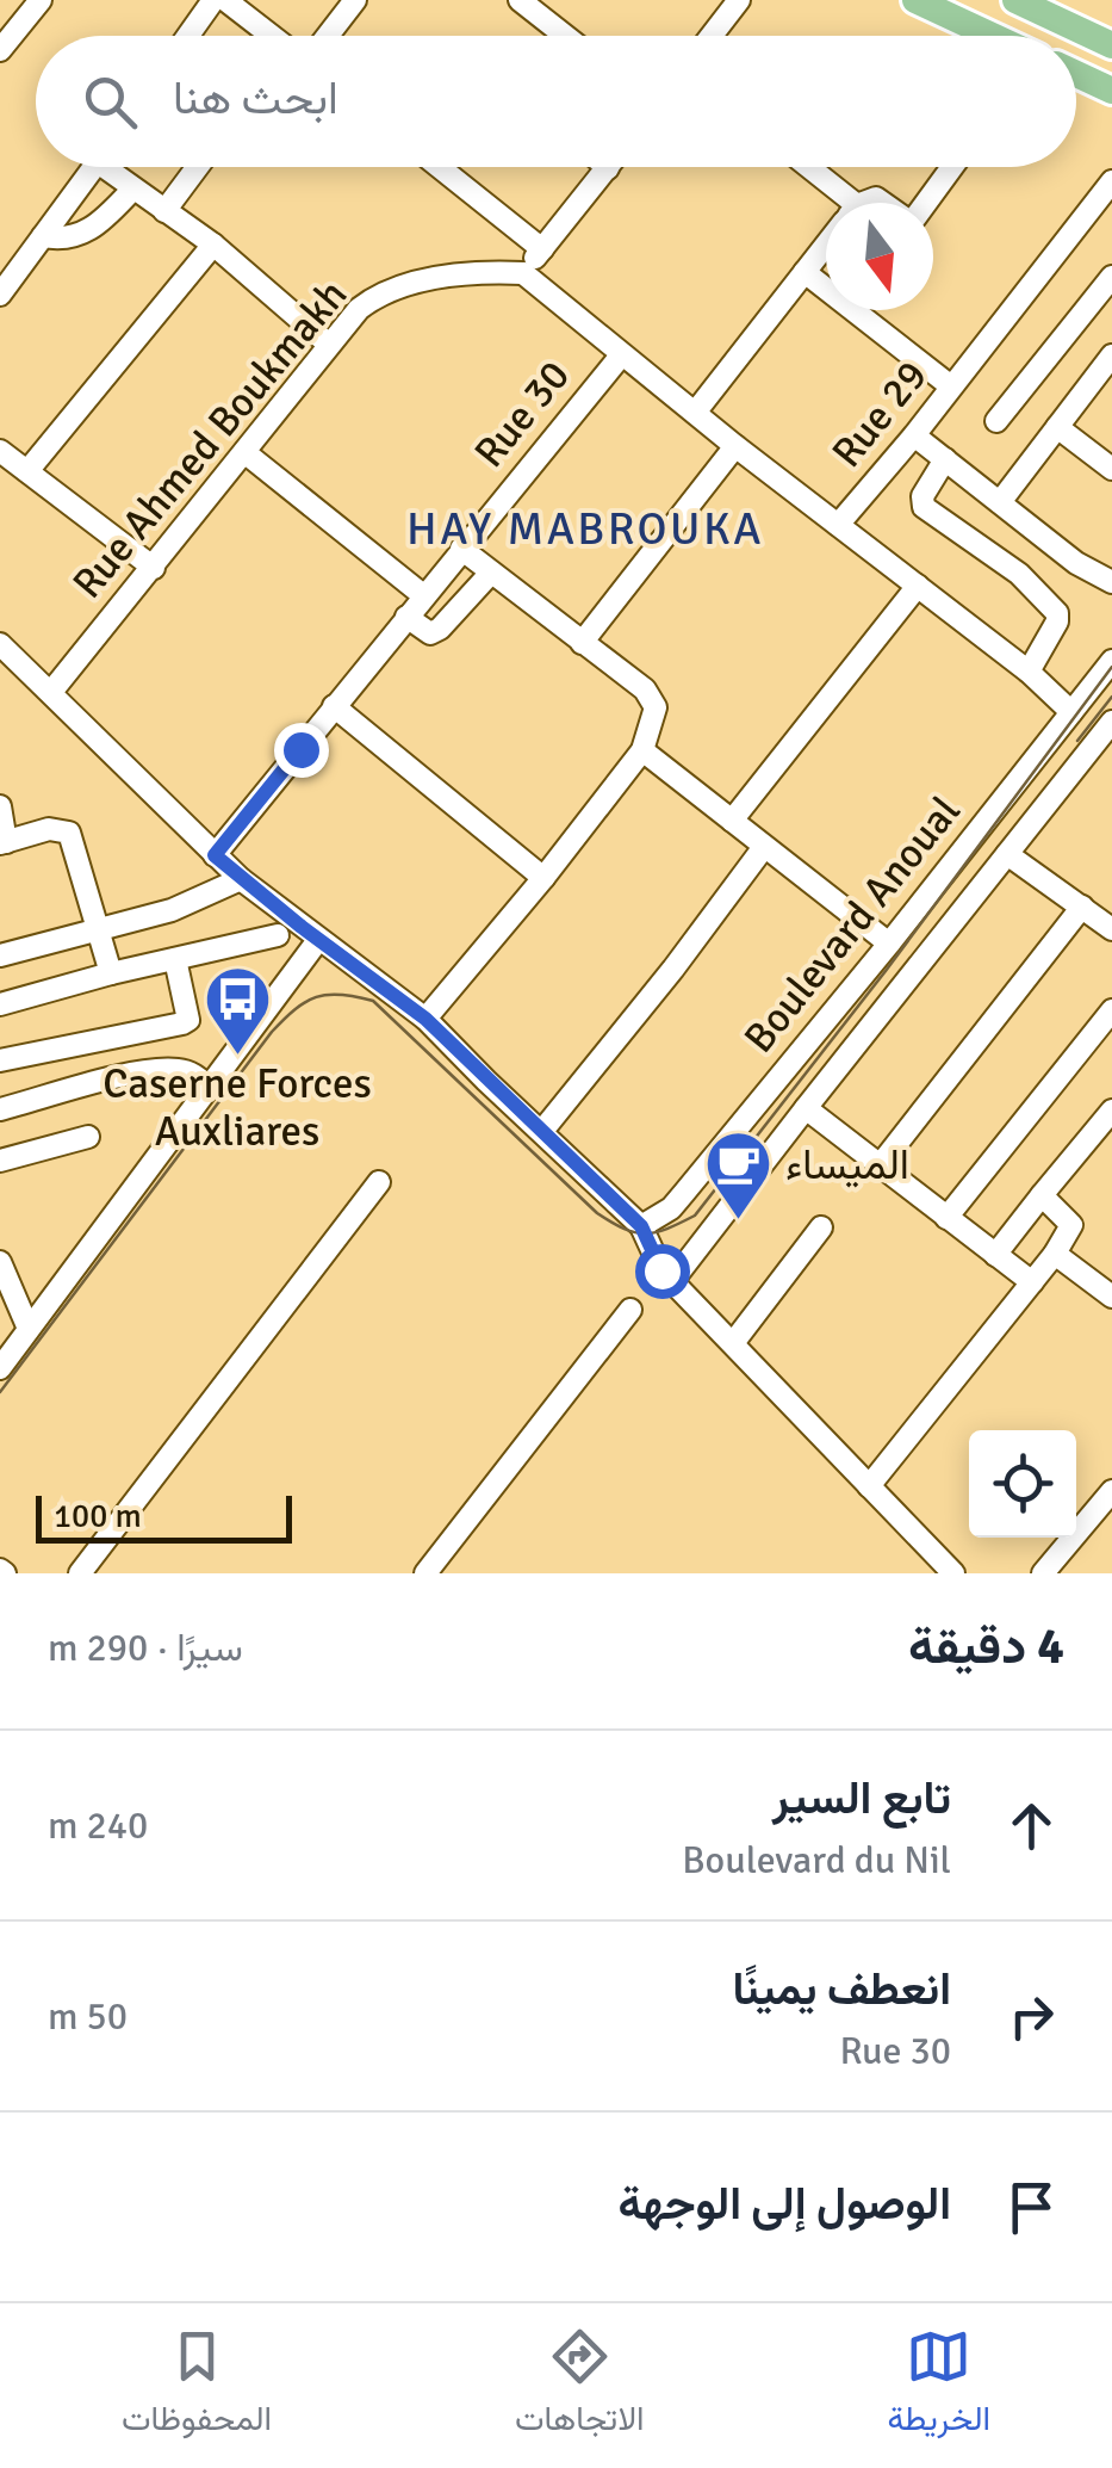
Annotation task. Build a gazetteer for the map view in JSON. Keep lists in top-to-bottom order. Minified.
{"streets":{"street":["Rue 30","Rue 29","Rue Ahmed Boukmakh","Boulevard Anoual"]},"districts":["HAY MABROUKA"],"places":{"bus stop":["Caserne Forces Auxliares"],"cafe":["الميساء"]},"scale_bar":"100 m","north":"bottom","page":{"search":"ابحث هنا","scale":"100 m","heading":["4 دقيقة","سيرًا · 290 m"],"list":[["تابع السير","Boulevard du Nil","240 m"],["انعطف يمينًا","Rue 30","50 m"],"الوصول إلى الوجهة"],"nav":["الخريطة","الاتجاهات","المحفوظات"]}}
